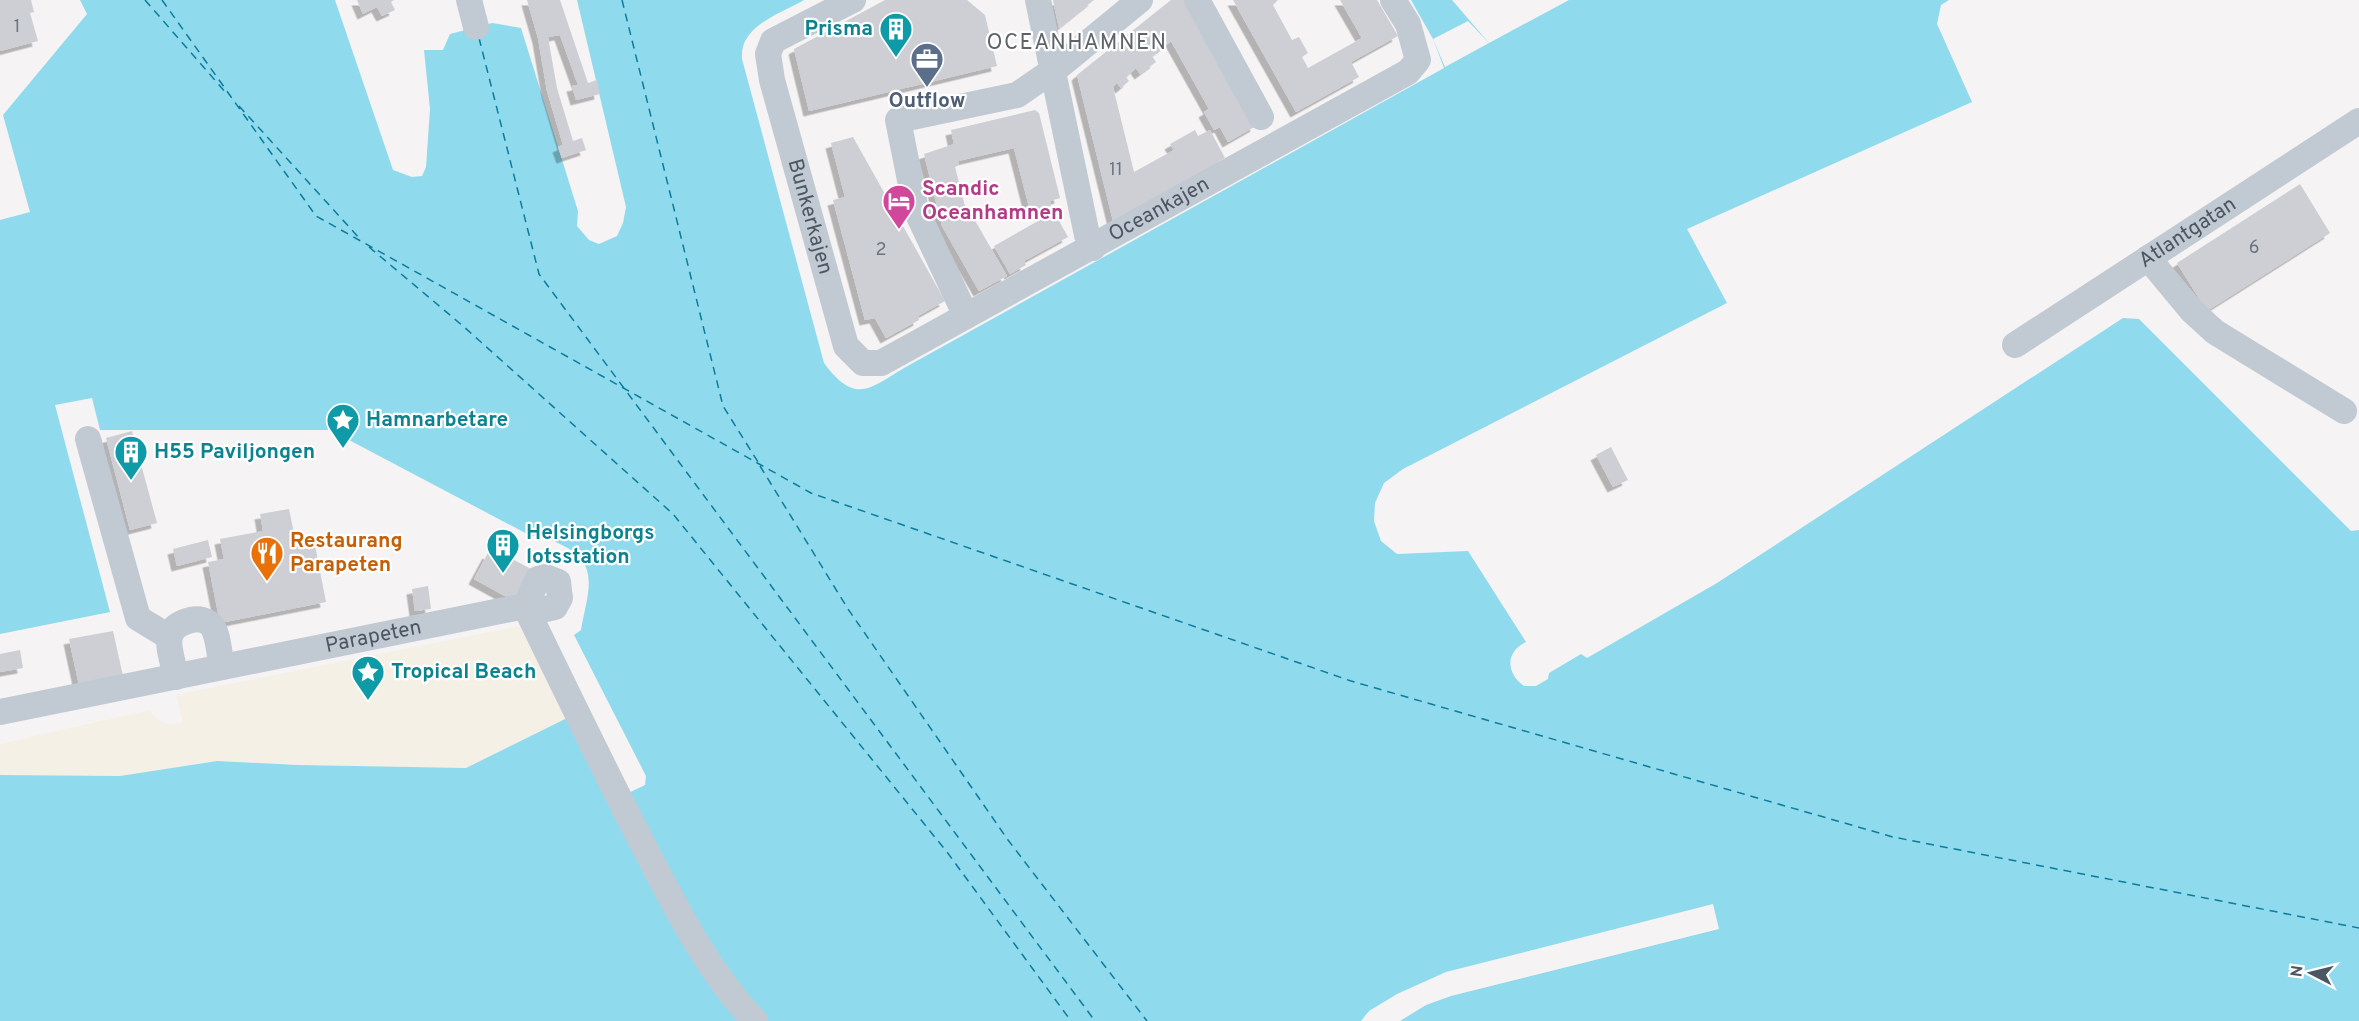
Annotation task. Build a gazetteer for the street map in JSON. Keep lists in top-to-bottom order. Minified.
{"streets":{"street":["Oceankajen","Bunkerkajen","Atlantgatan","Parapeten"]},"crossings":[["Oceankajen","Bunkerkajen"]],"districts":["OCEANHAMNEN"],"places":{"building":["Prisma","H55 Paviljongen","Helsingborgs lotsstation"],"office":["Outflow"],"hotel":["Scandic Oceanhamnen"],"place":["Hamnarbetare","Tropical Beach"],"restaurant":["Restaurang Parapeten"]},"house_numbers":["1","11","6","2"],"north":"left"}
